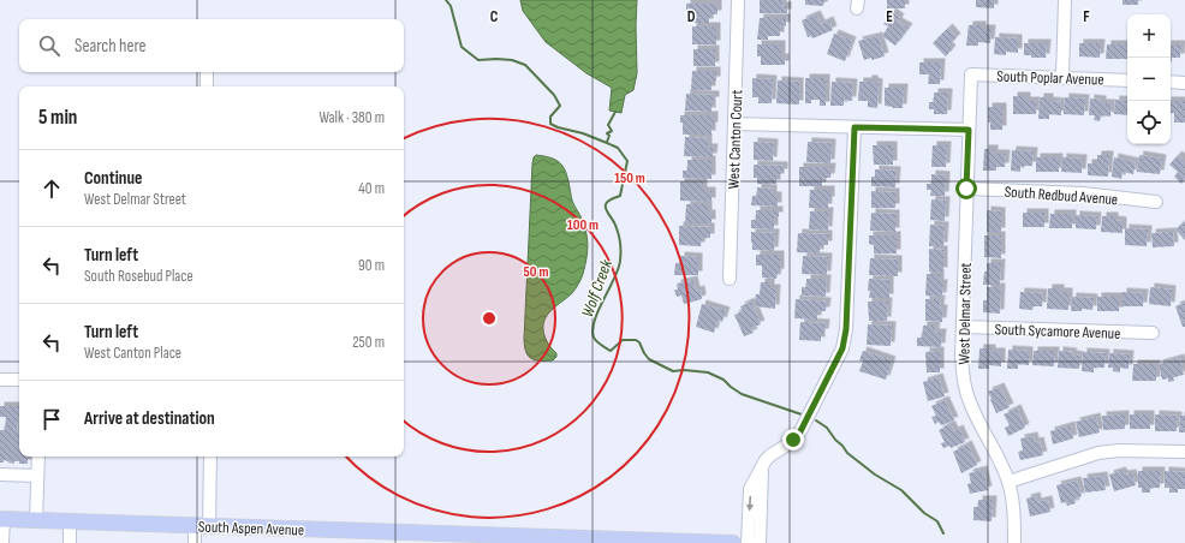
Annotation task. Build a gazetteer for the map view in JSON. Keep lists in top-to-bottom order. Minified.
{"streets":{"main road":["South Aspen Avenue"],"street":["South Poplar Avenue","West Canton Court","South Redbud Avenue","West Delmar Street","South Sycamore Avenue"]},"crossings":[["South Poplar Avenue","West Delmar Street"],["South Redbud Avenue","West Delmar Street"],["West Delmar Street","South Sycamore Avenue"]],"water":["Wolf Creek"],"page":{"map_buttons":["+","−"],"search":"Search here","heading":["5 min","Walk · 380 m"],"list":[["Continue","West Delmar Street","40 m"],["Turn left","South Rosebud Place","90 m"],["Turn left","West Canton Place","250 m"],"Arrive at destination"]},"grid":{"columns":["C","D","E","F"]},"rings":["150 m","100 m","50 m"]}
